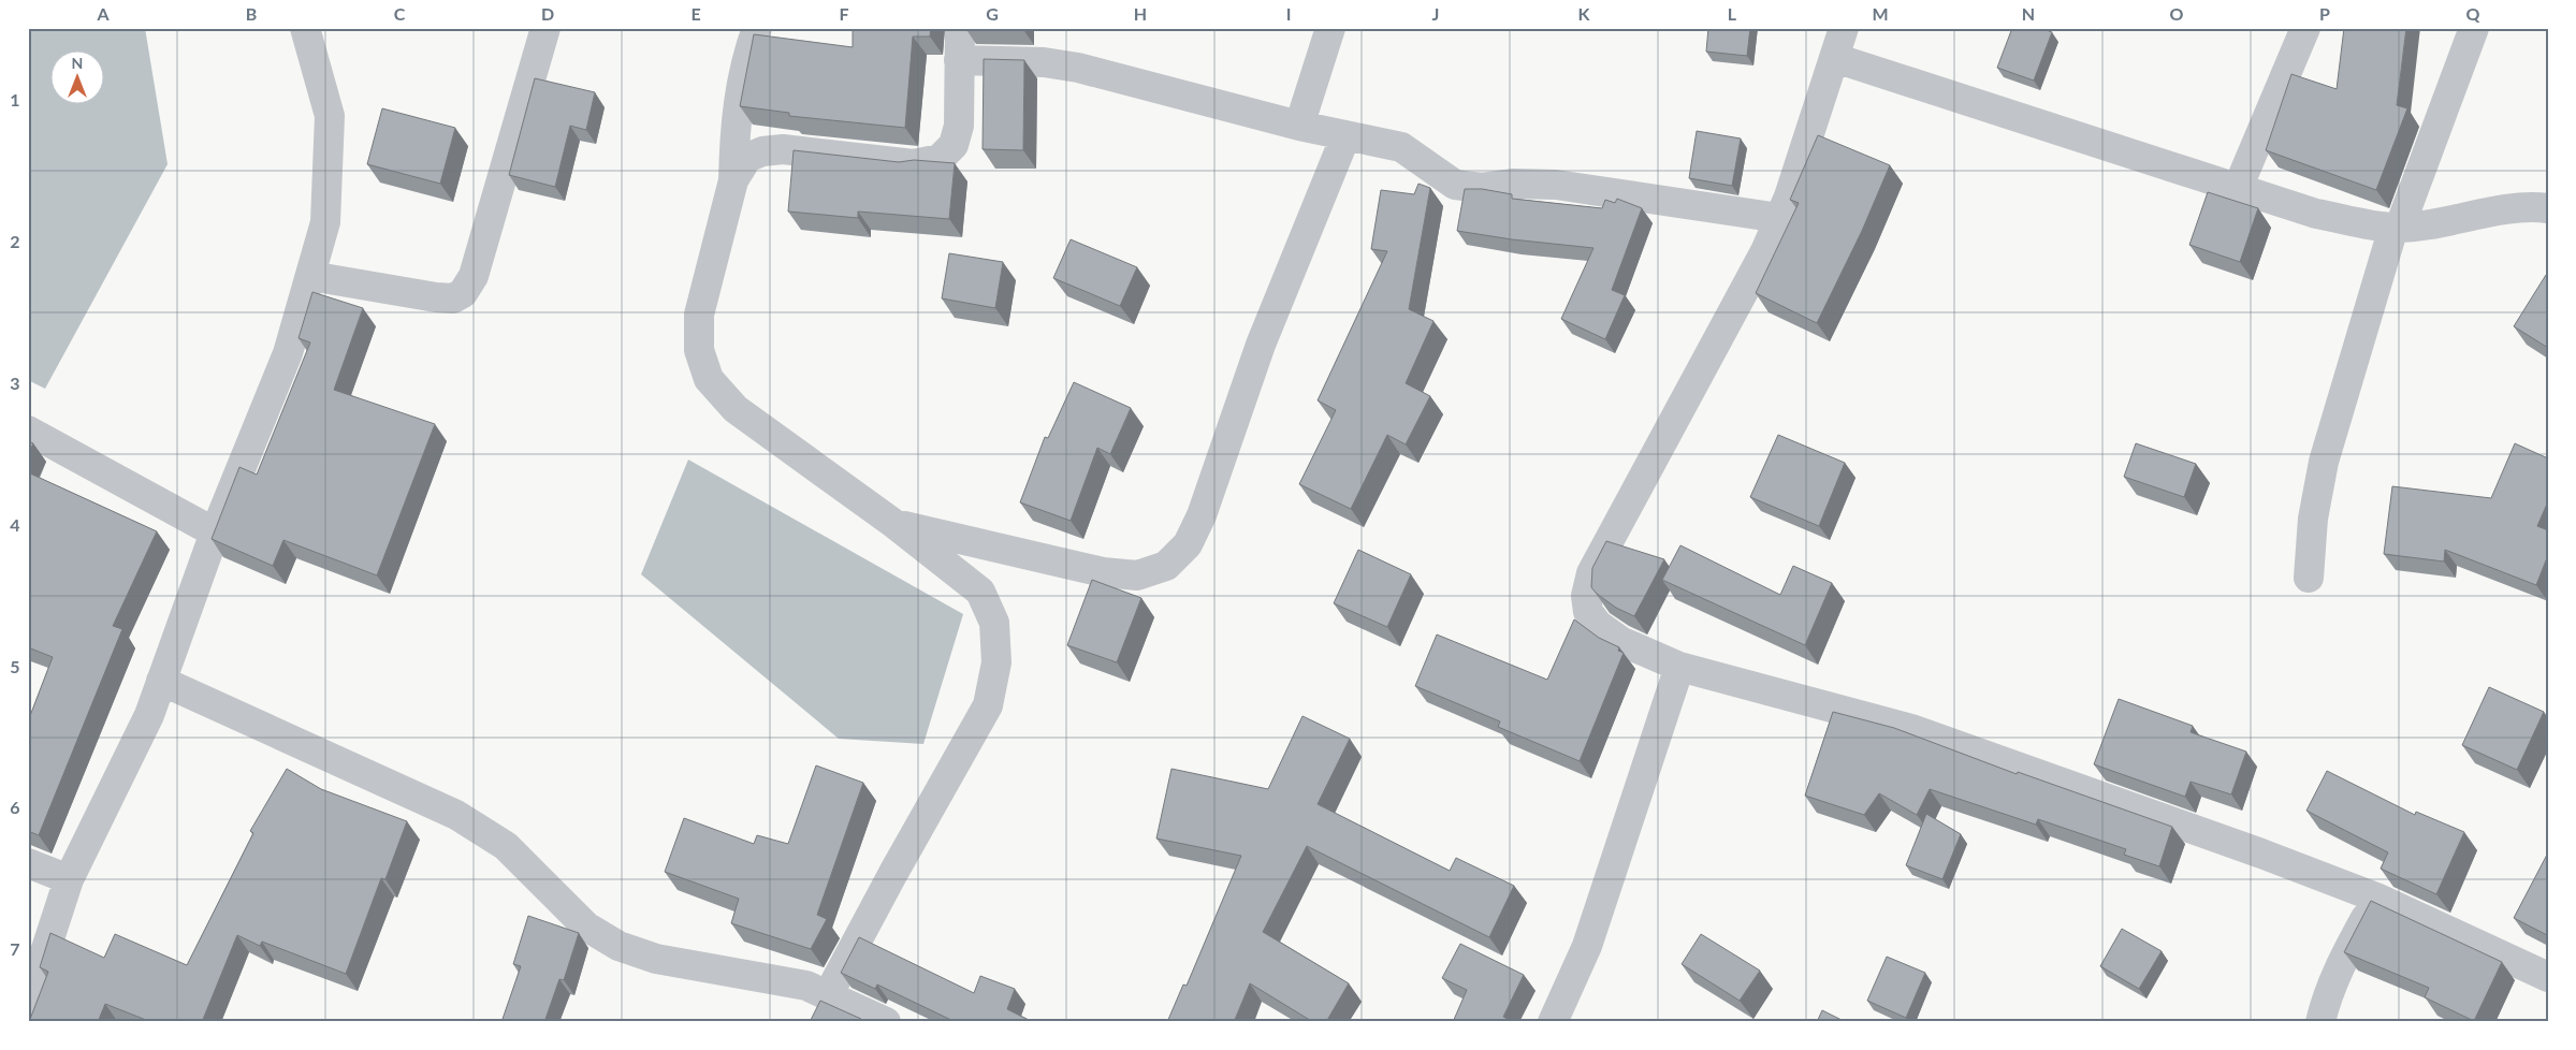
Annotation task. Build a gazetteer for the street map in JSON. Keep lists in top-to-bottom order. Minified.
{"north":"top","grid":{"columns":["A","B","C","D","E","F","G","H","I","J","K","L","M","N","O","P","Q"],"rows":["1","2","3","4","5","6","7"]}}
